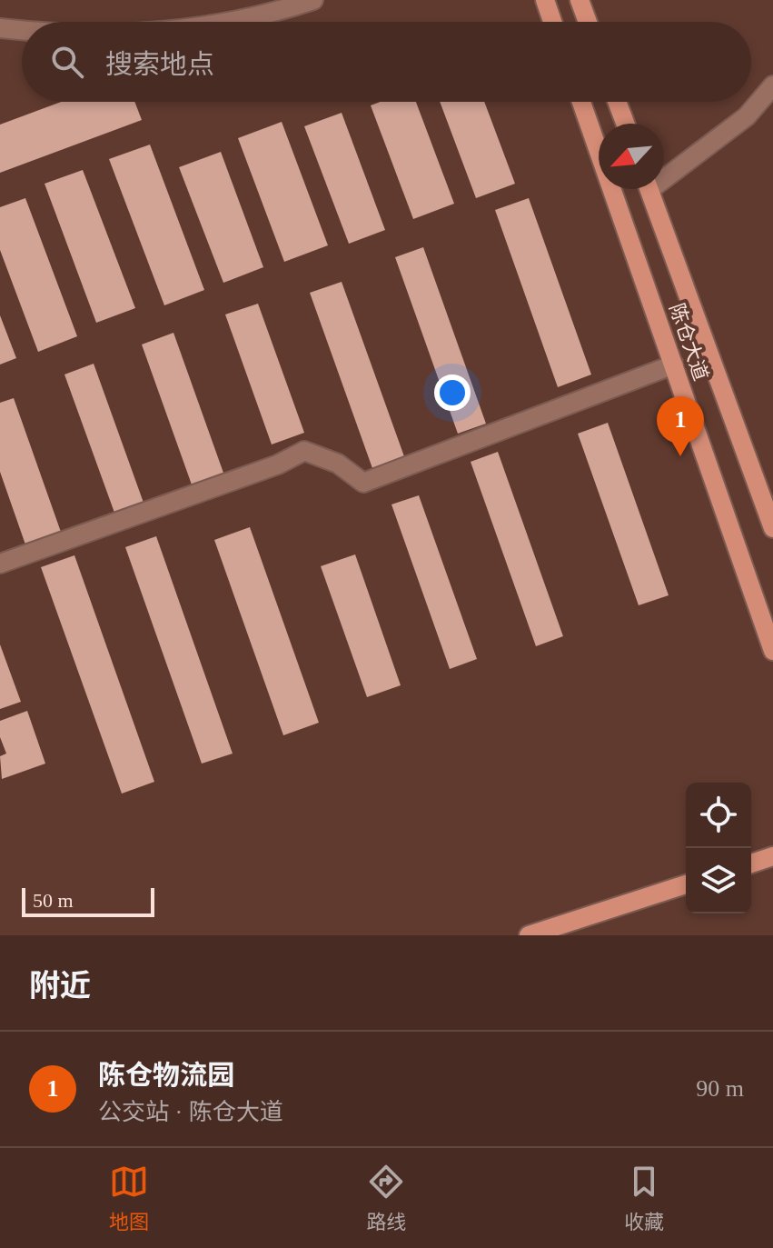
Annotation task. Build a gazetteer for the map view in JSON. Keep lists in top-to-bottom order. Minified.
{"streets":{"main road":["陈仓大道"]},"scale_bar":"50 m","north":"bottom left","page":{"search":"搜索地点","pins":"1","scale":"50 m","heading":"附近","list":[{"mark":"1","name":"陈仓物流园","note":"公交站 · 陈仓大道","value":"90 m"}],"nav":["地图","路线","收藏"]}}
